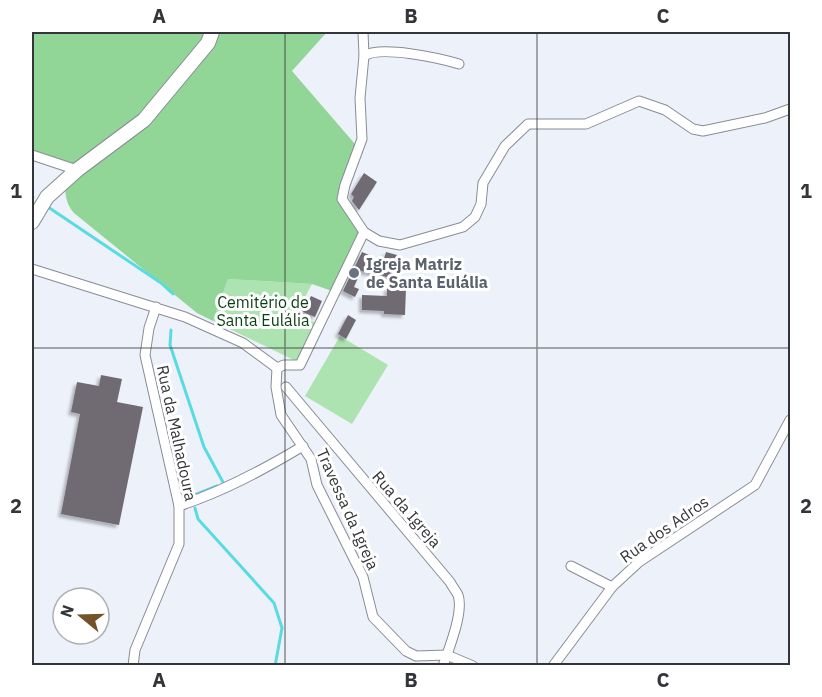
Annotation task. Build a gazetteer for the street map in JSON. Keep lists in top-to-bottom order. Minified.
{"streets":{"street":["Rua da Malhadoura","Travessa da Igreja","Rua da Igreja","Rua dos Adros"]},"crossings":[["Travessa da Igreja","Rua da Igreja"]],"parks":["Cemitério de Santa Eulália"],"places":["Igreja Matriz de Santa Eulália"],"north":"left","grid":{"columns":["A","B","C"],"rows":["1","2"]}}
